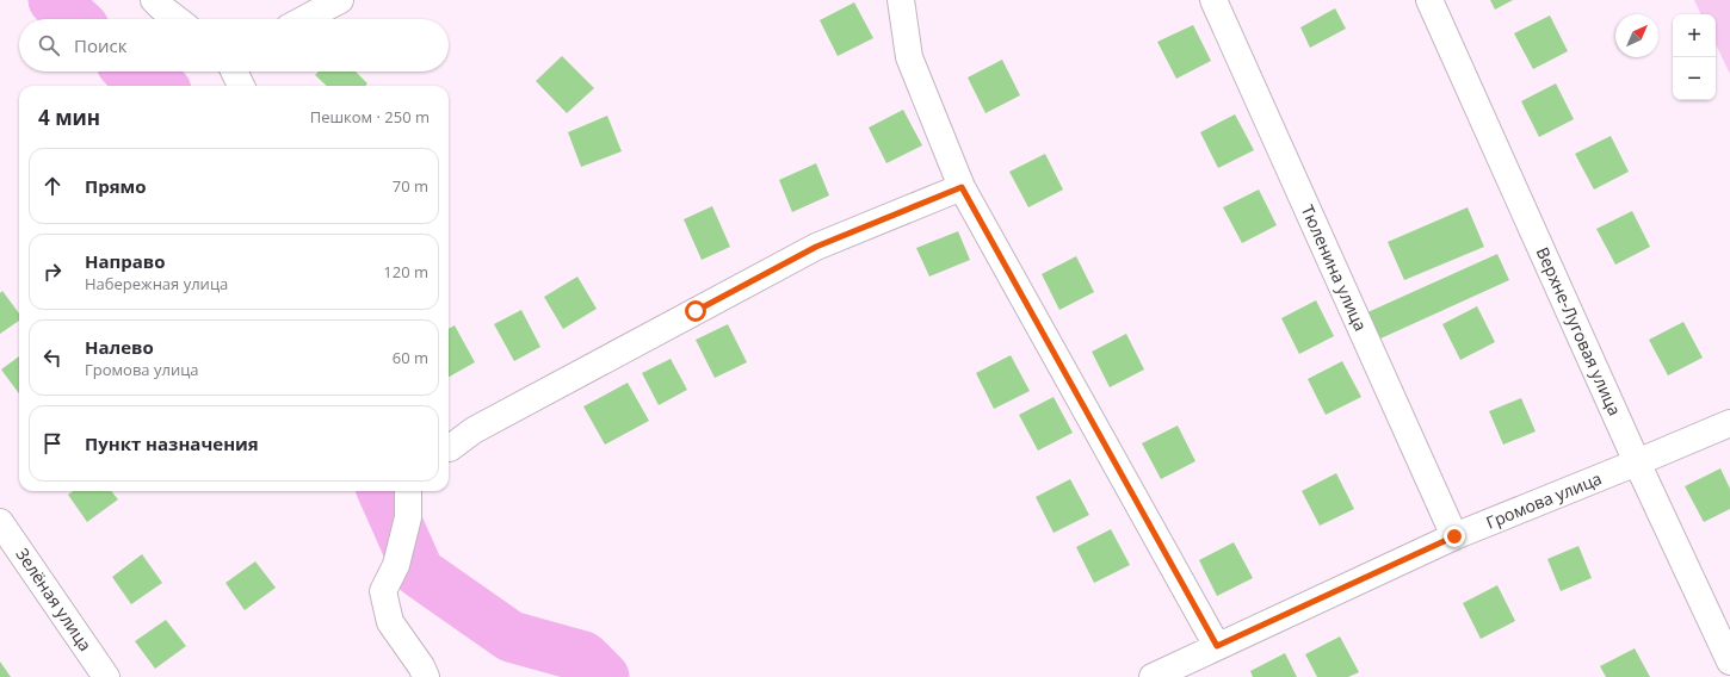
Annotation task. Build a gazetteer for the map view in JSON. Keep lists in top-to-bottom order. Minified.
{"streets":{"street":["Тюленина улица","Верхне-Луговая улица","Громова улица","Зелёная улица"]},"crossings":[["Тюленина улица","Громова улица"],["Верхне-Луговая улица","Громова улица"]],"north":"top right","page":{"map_buttons":["+","−"],"search":"Поиск","heading":["4 мин","Пешком · 250 m"],"list":[["Прямо","70 m"],["Направо","Набережная улица","120 m"],["Налево","Громова улица","60 m"],"Пункт назначения"]}}
